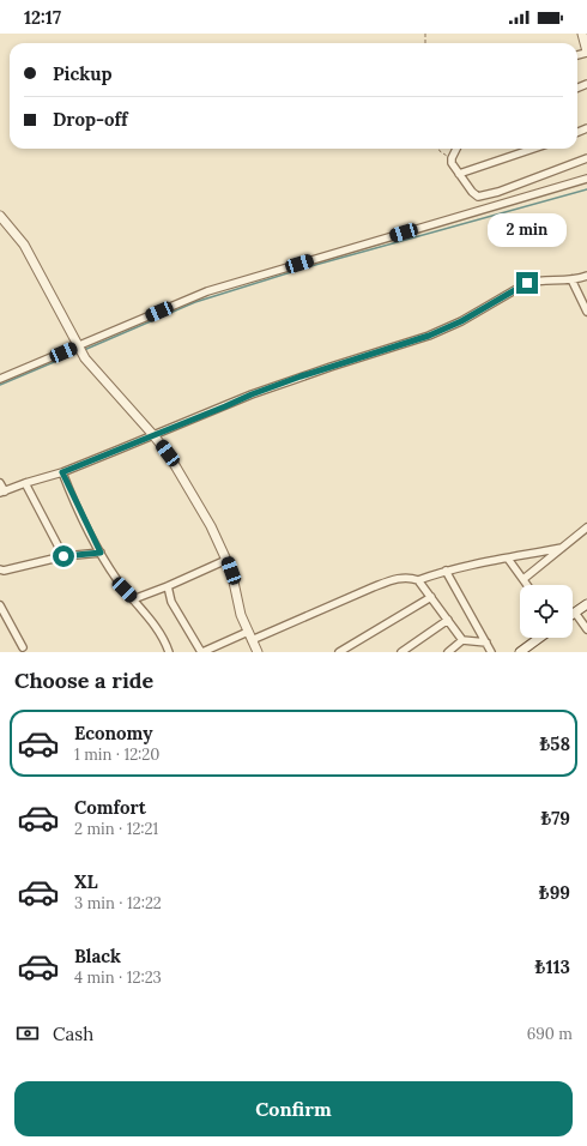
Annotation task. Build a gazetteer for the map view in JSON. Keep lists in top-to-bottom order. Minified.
{"page":{"status":"12:17","banner":["Pickup","Drop-off"],"bubble":"2 min","heading":"Choose a ride","list":[{"name":"Economy","note":"1 min · 12:20","value":"₺58"},{"name":"Comfort","note":"2 min · 12:21","value":"₺79"},{"name":"XL","note":"3 min · 12:22","value":"₺99"},{"name":"Black","note":"4 min · 12:23","value":"₺113"}],"pay":["Cash","690 m"],"buttons":"Confirm"}}
